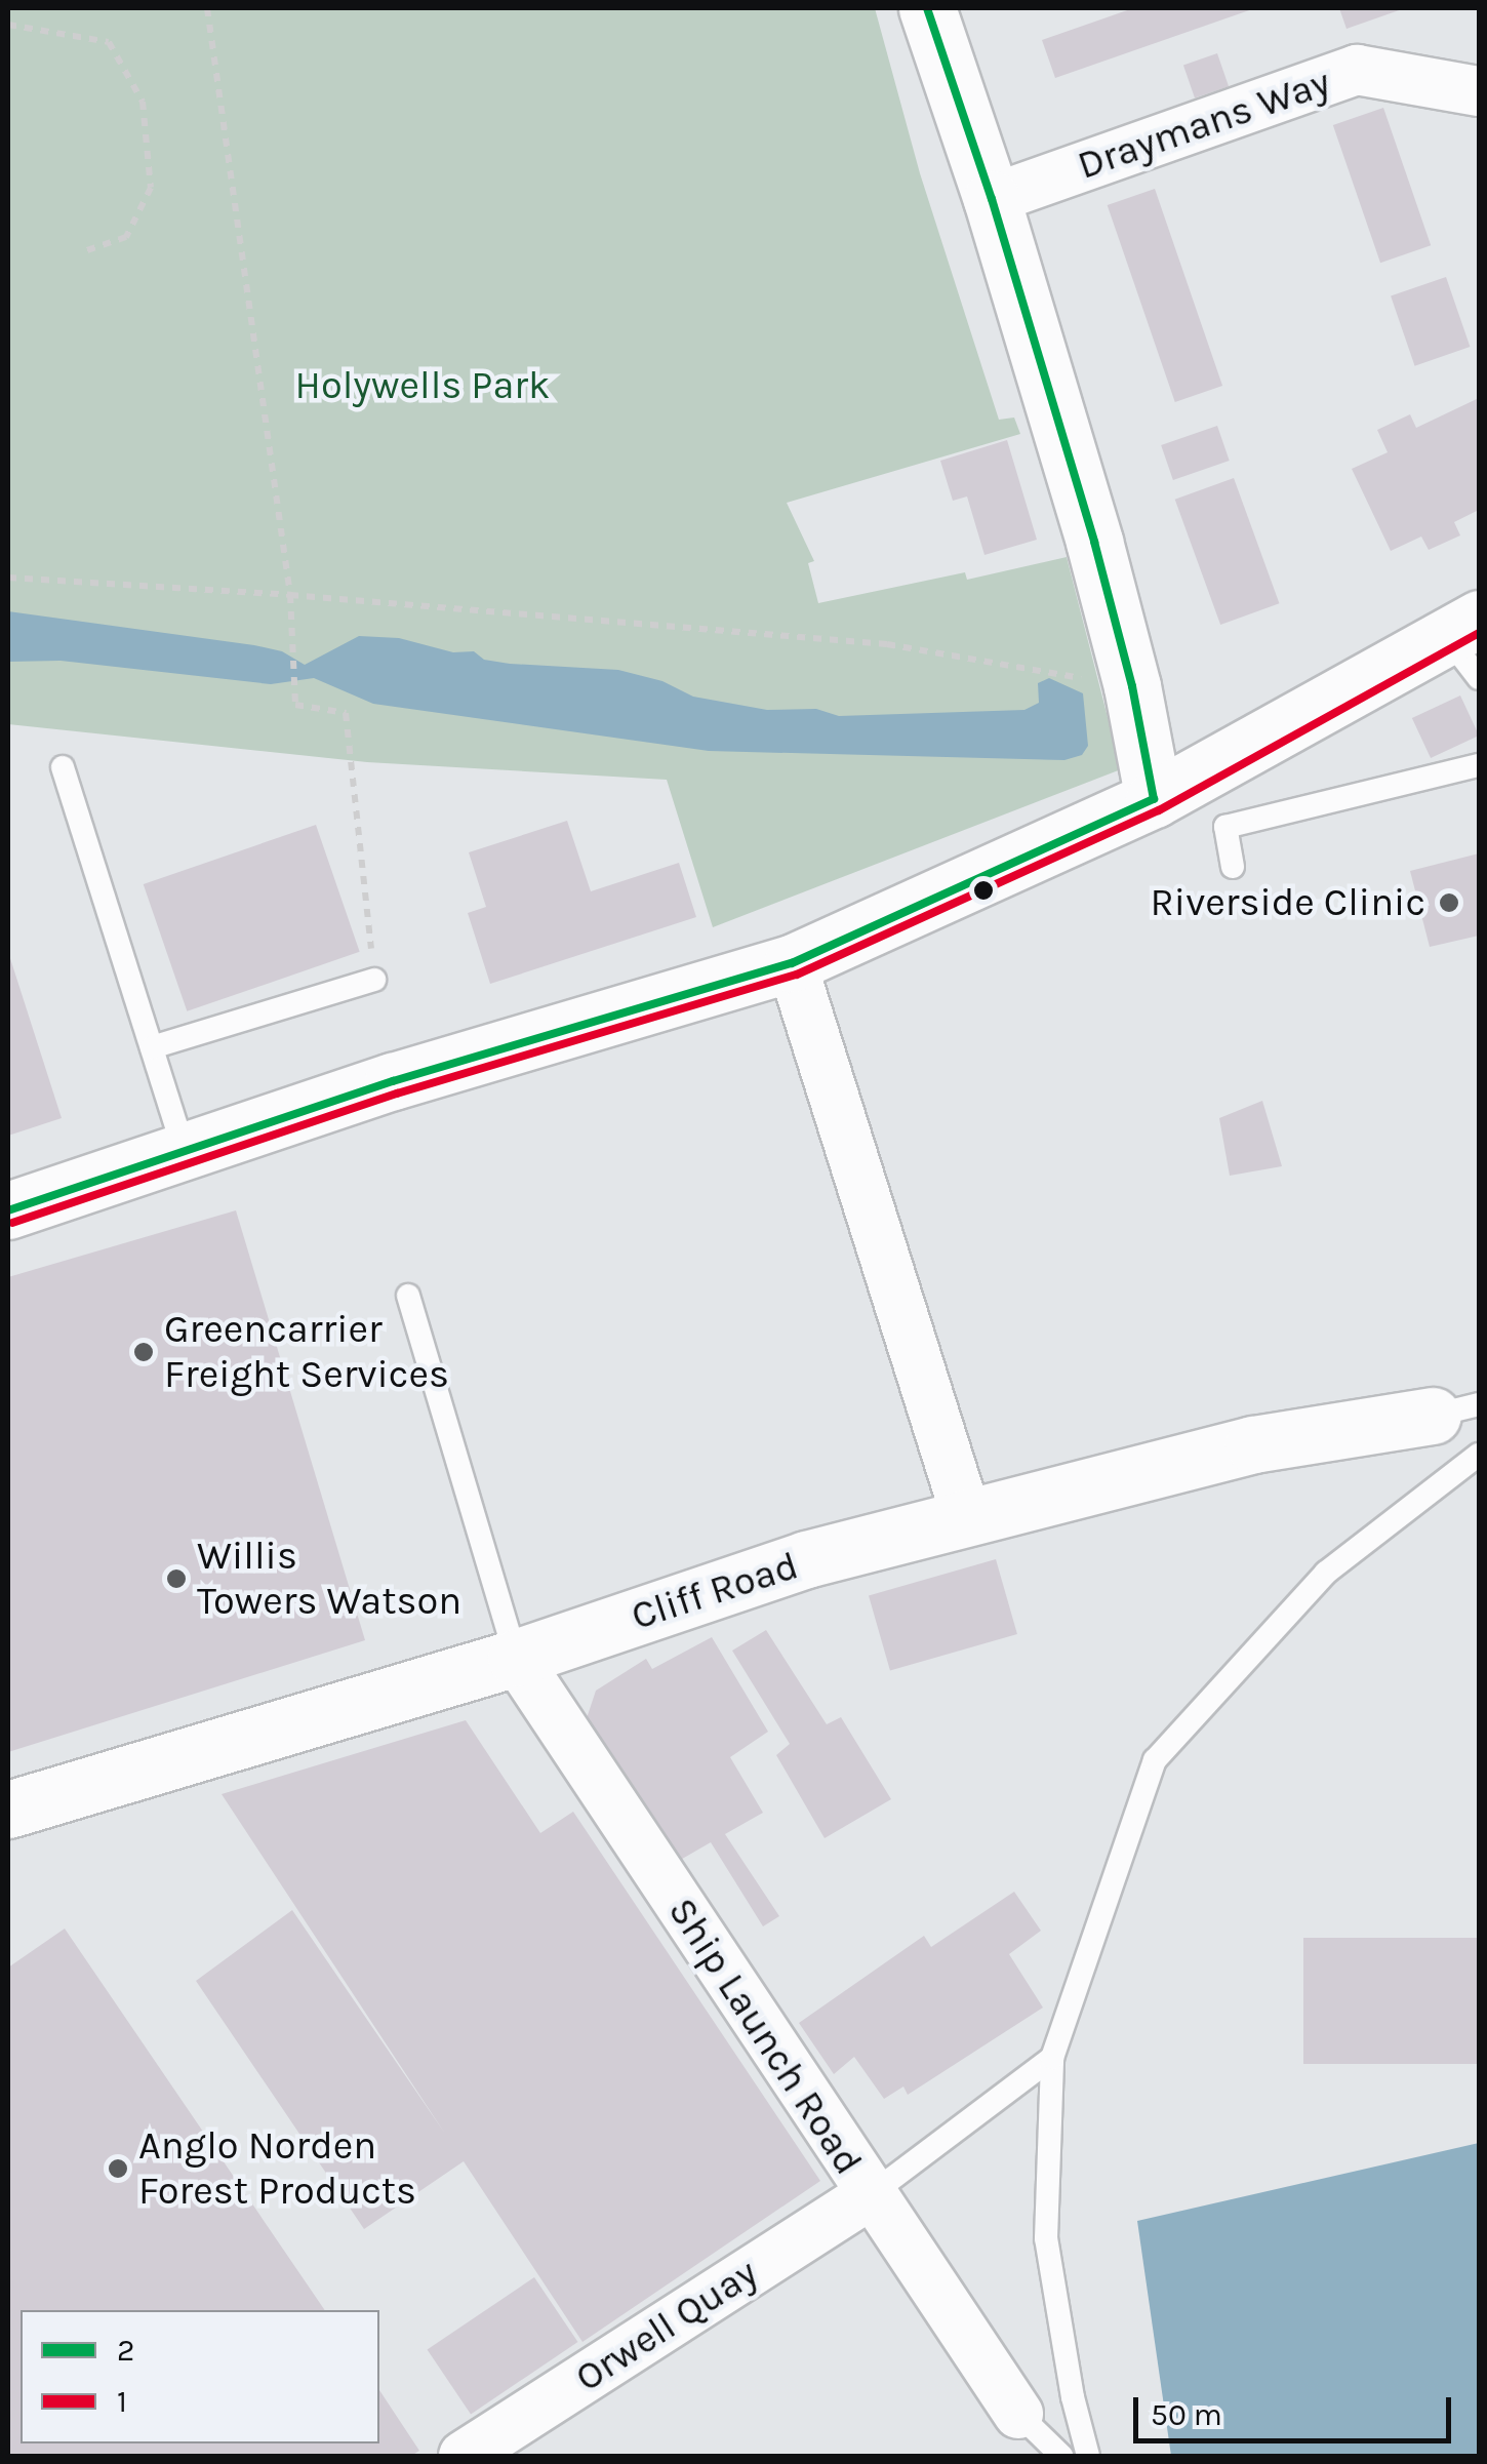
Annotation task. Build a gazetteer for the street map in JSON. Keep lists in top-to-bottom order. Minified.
{"streets":{"street":["Draymans Way","Cliff Road","Ship Launch Road","Orwell Quay"]},"crossings":[["Cliff Road","Ship Launch Road"],["Ship Launch Road","Orwell Quay"]],"parks":["Holywells Park"],"places":["Riverside Clinic","Greencarrier Freight Services","Willis Towers Watson","Anglo Norden Forest Products"],"lines":["transit line 2","transit line 1"],"legend":["2","1"],"scale_bar":"50 m"}
